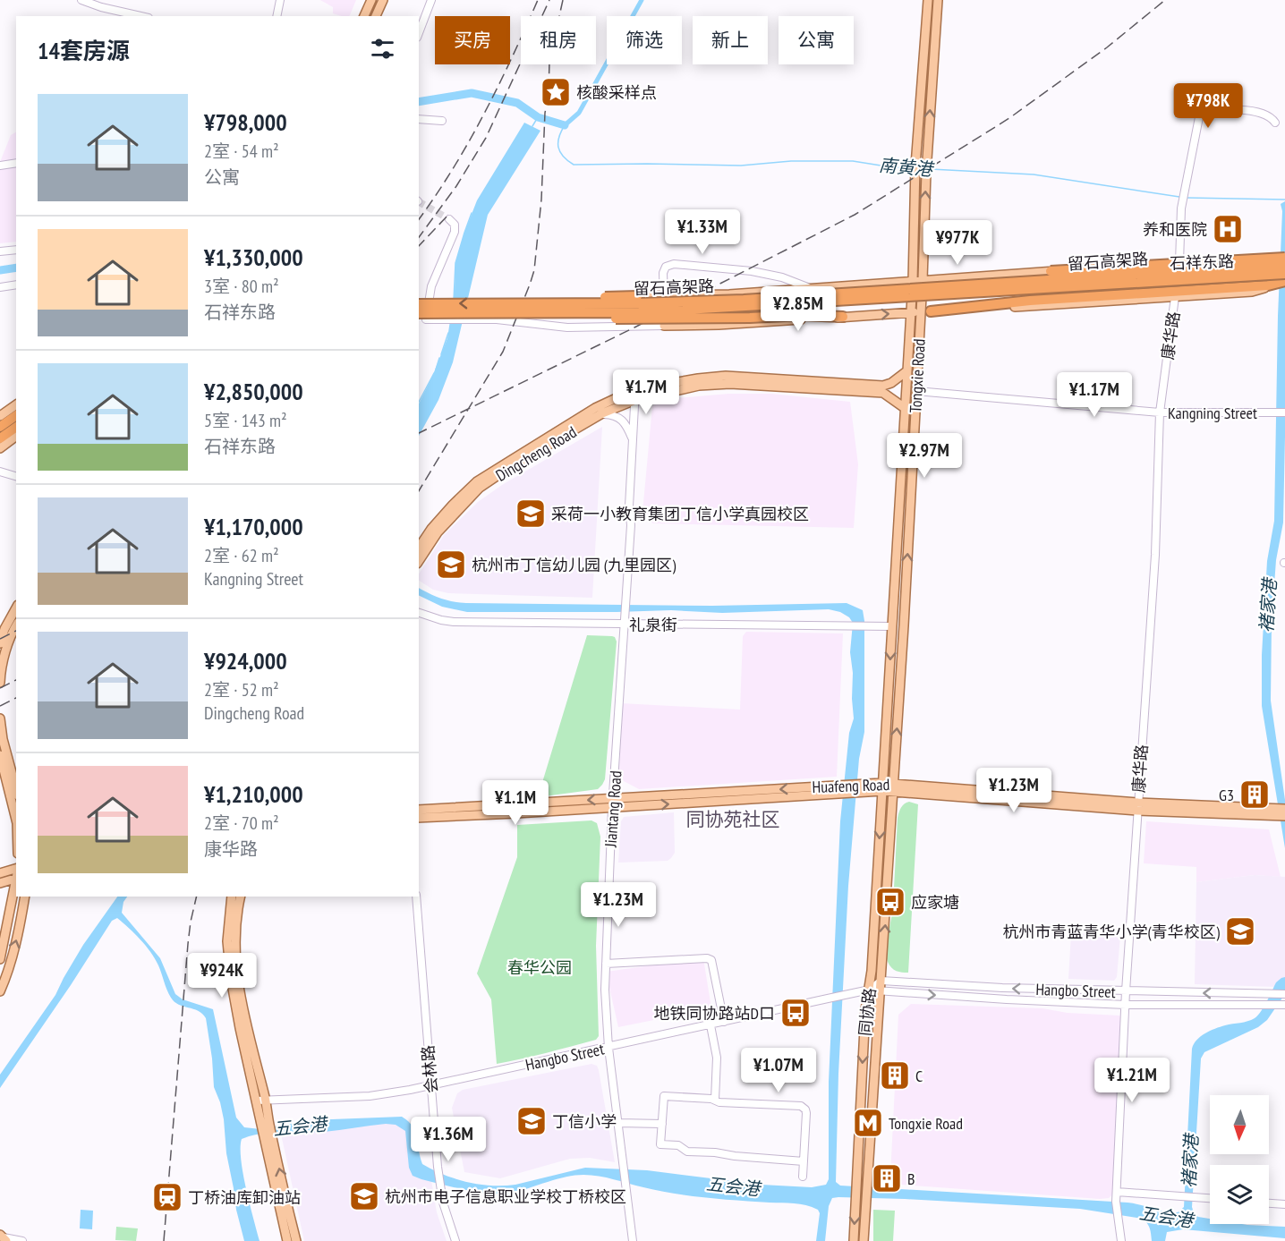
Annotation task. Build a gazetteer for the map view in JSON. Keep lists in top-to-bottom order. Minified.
{"streets":{"highway":["留石高架路"],"main road":["石祥东路","Tongxie Road","Dingcheng Road","Huafeng Road","同协路"],"street":["康华路","Kangning Street","礼泉街","Jiantang Road","Hangbo Street","会林路"]},"crossings":[["留石高架路","石祥东路"],["石祥东路","康华路"],["石祥东路","Tongxie Road"],["康华路","Kangning Street"],["康华路","Huafeng Road"],["康华路","Hangbo Street"],["Tongxie Road","Kangning Street"],["Tongxie Road","Dingcheng Road"],["Tongxie Road","礼泉街"],["Tongxie Road","Huafeng Road"],["Tongxie Road","同协路"],["Dingcheng Road","Jiantang Road"],["礼泉街","Jiantang Road"],["Huafeng Road","Jiantang Road"],["Huafeng Road","同协路"],["Jiantang Road","Hangbo Street"],["Hangbo Street","同协路"],["Hangbo Street","会林路"]],"districts":["同协苑社区"],"water":["南黄港","褚家港","五会港"],"parks":["春华公园"],"places":{"place":["核酸采样点"],"hospital":["养和医院"],"school or university":["采荷一小教育集团丁信小学真园校区","杭州市丁信幼儿园 (九里园区)","杭州市青蓝青华小学(青华校区)","丁信小学","杭州市电子信息职业学校丁桥校区"],"building":["G3","C","B"],"bus stop":["应家塘","地铁同协路站D口"],"metro station":["Tongxie Road"],"station":["丁桥油库卸油站"]},"north":"bottom","page":{"chip":["买房","租房","筛选","新上","公寓"],"heading":"14套房源","list":[{"name":"¥798,000","note":"2室 · 54 m² · 公寓"},{"name":"¥1,330,000","note":"3室 · 80 m² · 石祥东路"},{"name":"¥2,850,000","note":"5室 · 143 m² · 石祥东路"},{"name":"¥1,170,000","note":"2室 · 62 m² · Kangning Street"},{"name":"¥924,000","note":"2室 · 52 m² · Dingcheng Road"},{"name":"¥1,210,000","note":"2室 · 70 m² · 康华路"}],"price":["¥798K","¥1.33M","¥977K","¥2.85M","¥1.7M","¥1.17M","¥2.97M","¥1.23M","¥1.1M","¥1.23M","¥924K","¥1.07M","¥1.21M","¥1.36M"]}}
